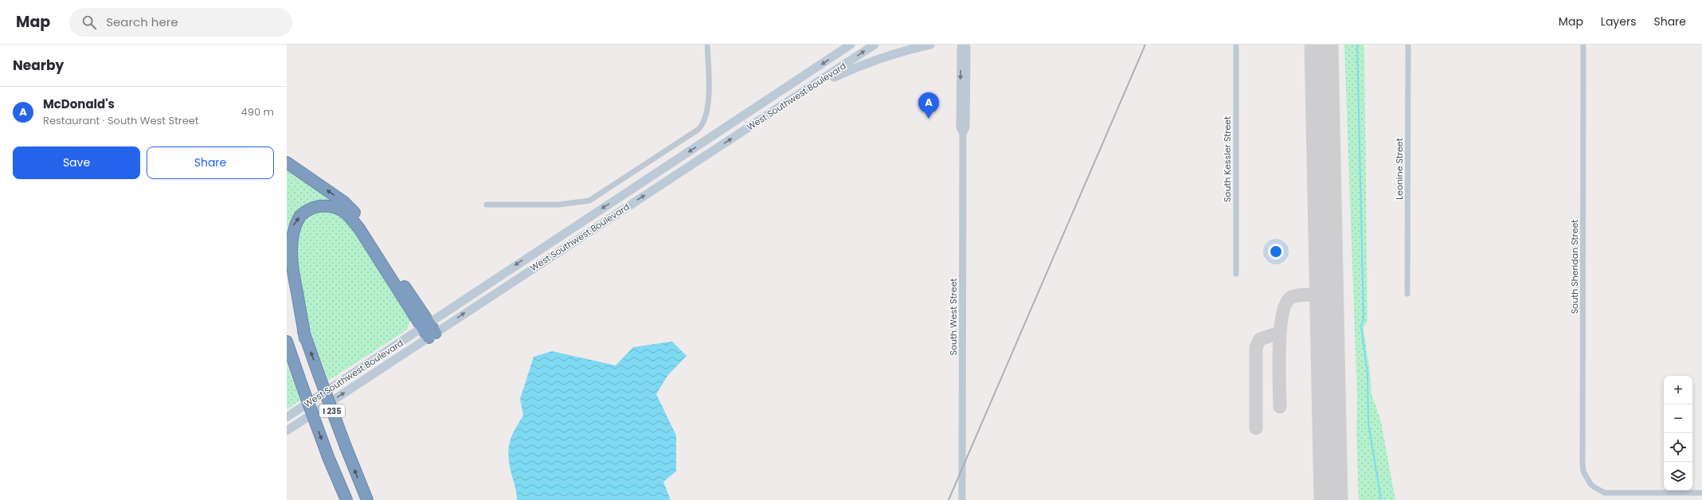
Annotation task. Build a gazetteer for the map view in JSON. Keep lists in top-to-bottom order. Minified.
{"streets":{"highway":["I 235"],"main road":["West Southwest Boulevard"],"street":["South Kessler Street","Leonine Street","South Sheridan Street","South West Street"]},"page":{"header":"Map","search":"Search here","nav":["Map","Layers","Share"],"heading":"Nearby","list":[{"mark":"A","name":"McDonald's","note":"Restaurant · South West Street","value":"490 m"}],"pins":"A","buttons":["Save","Share"],"map_buttons":["+","−"]}}
